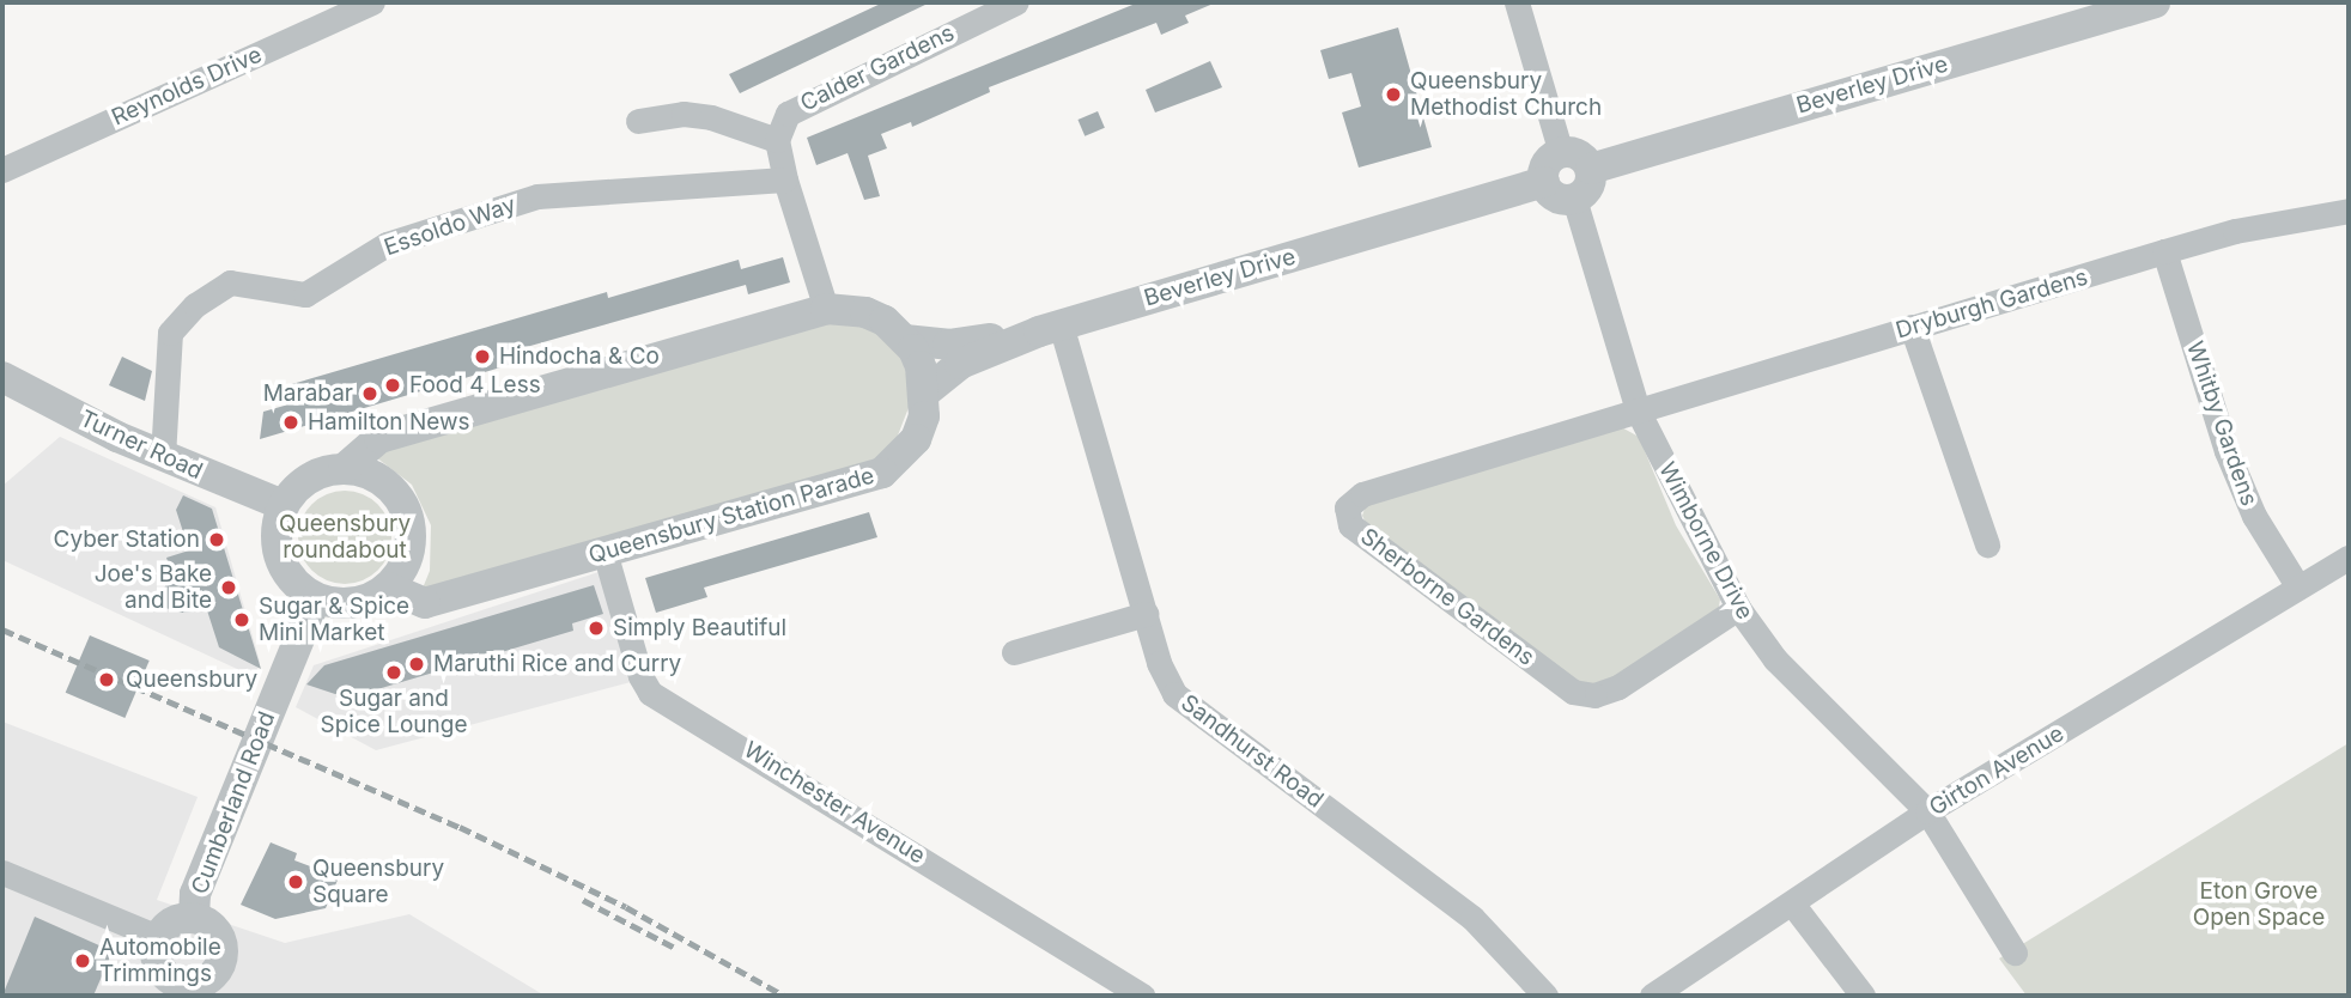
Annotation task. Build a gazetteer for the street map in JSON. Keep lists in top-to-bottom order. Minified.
{"streets":{"street":["Calder Gardens","Beverley Drive","Reynolds Drive","Essoldo Way","Dryburgh Gardens","Whitby Gardens","Turner Road","Queensbury Station Parade","Wimborne Drive","Sherborne Gardens","Sandhurst Road","Girton Avenue","Cumberland Road","Winchester Avenue"]},"crossings":[["Beverley Drive","Queensbury Station Parade"],["Beverley Drive","Wimborne Drive"],["Beverley Drive","Sandhurst Road"],["Essoldo Way","Turner Road"],["Dryburgh Gardens","Whitby Gardens"],["Dryburgh Gardens","Wimborne Drive"],["Dryburgh Gardens","Sherborne Gardens"],["Whitby Gardens","Girton Avenue"],["Turner Road","Queensbury Station Parade"],["Turner Road","Cumberland Road"],["Queensbury Station Parade","Cumberland Road"],["Queensbury Station Parade","Winchester Avenue"],["Wimborne Drive","Sherborne Gardens"],["Wimborne Drive","Girton Avenue"]],"parks":["Queensbury roundabout","Eton Grove Open Space"],"places":["Queensbury Methodist Church","Hindocha & Co","Food 4 Less","Marabar","Hamilton News","Cyber Station","Joe's Bake and Bite","Sugar & Spice Mini Market","Simply Beautiful","Maruthi Rice and Curry","Sugar and Spice Lounge","Queensbury","Queensbury Square","Automobile Trimmings"]}
